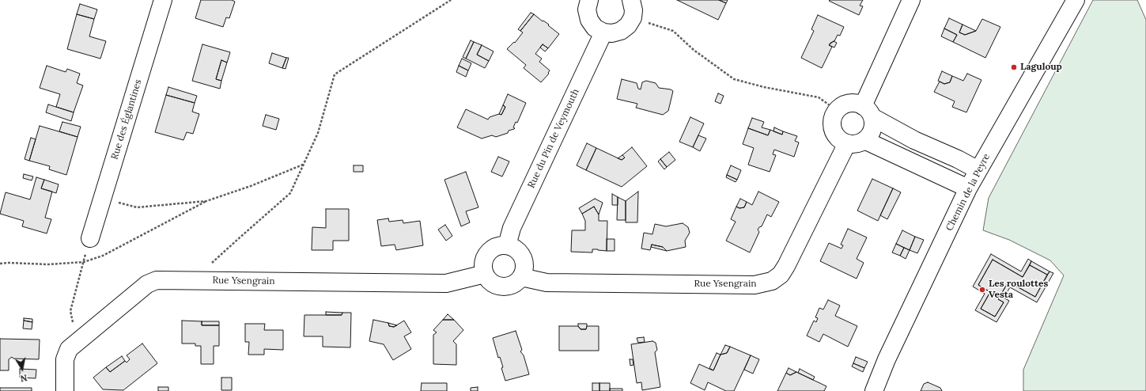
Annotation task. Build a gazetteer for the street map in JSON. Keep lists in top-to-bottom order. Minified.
{"streets":{"street":["Rue des Églantines","Rue du Pin de Veymouth","Chemin de la Peyre","Rue Ysengrain"]},"crossings":[["Rue du Pin de Veymouth","Rue Ysengrain"]],"places":["Laguloup","Les roulottes Vesta"],"north":"bottom"}
